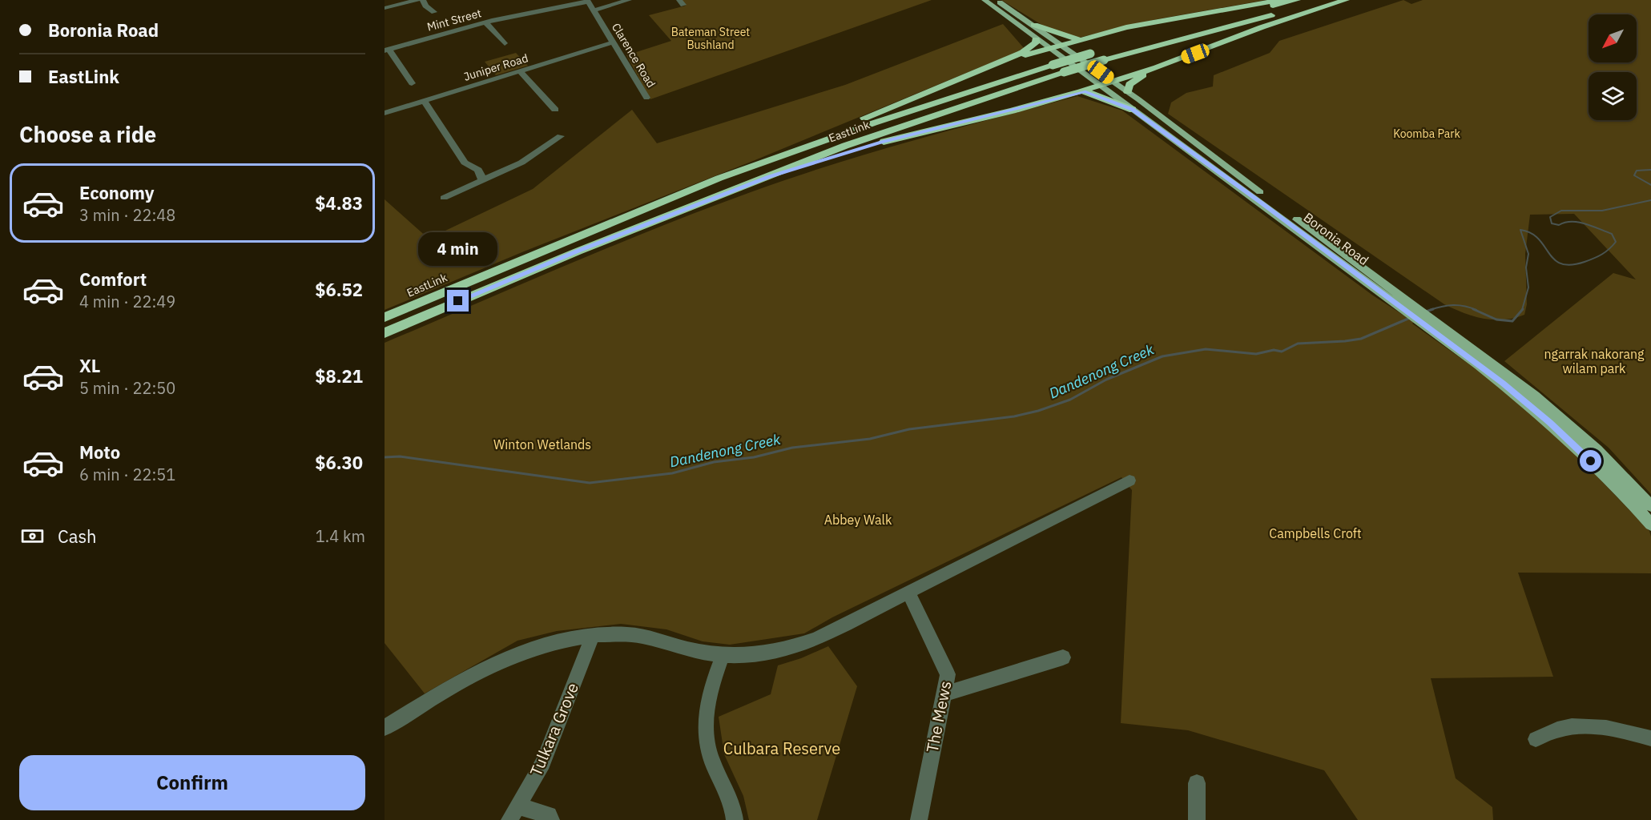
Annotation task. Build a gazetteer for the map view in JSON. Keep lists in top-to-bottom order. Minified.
{"streets":{"highway":["EastLink"],"main road":["Boronia Road"],"street":["Mint Street","Clarence Road","Juniper Road","The Mews","Tulkara Grove"]},"crossings":[["Mint Street","Clarence Road"],["Clarence Road","Juniper Road"]],"water":["Dandenong Creek"],"parks":["Bateman Street Bushland","Koomba Park","ngarrak nakorang wilam park","Winton Wetlands","Abbey Walk","Campbells Croft","Culbara Reserve"],"north":"bottom left","page":{"banner":["Boronia Road","EastLink"],"heading":"Choose a ride","list":[{"name":"Economy","note":"3 min · 22:48","value":"$4.83"},{"name":"Comfort","note":"4 min · 22:49","value":"$6.52"},{"name":"XL","note":"5 min · 22:50","value":"$8.21"},{"name":"Moto","note":"6 min · 22:51","value":"$6.30"}],"bubble":"4 min","pay":["Cash","1.4 km"],"buttons":"Confirm"}}
